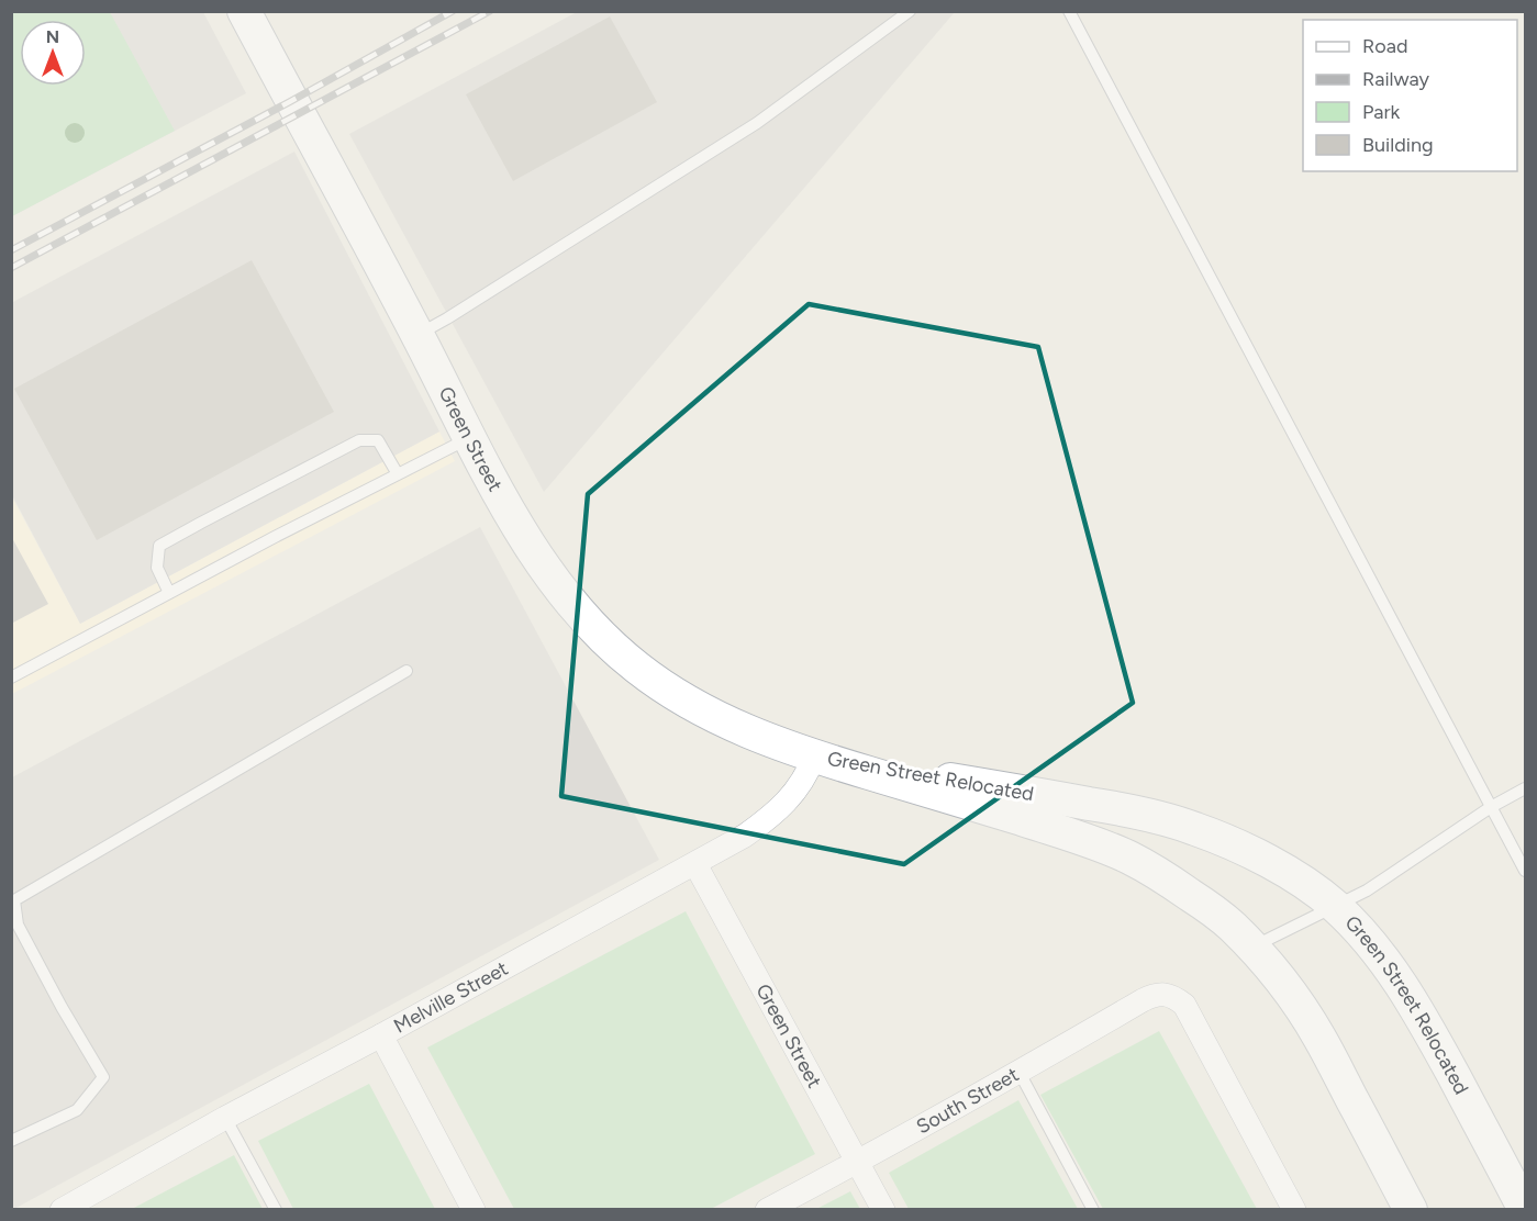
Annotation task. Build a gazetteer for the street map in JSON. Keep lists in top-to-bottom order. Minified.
{"streets":{"street":["Green Street","Green Street Relocated","Melville Street","South Street"]},"crossings":[["Green Street","Green Street Relocated"],["Green Street","Melville Street"],["Green Street","South Street"],["Green Street Relocated","Melville Street"]],"legend":["Road","Railway","Park","Building"],"north":"top"}
